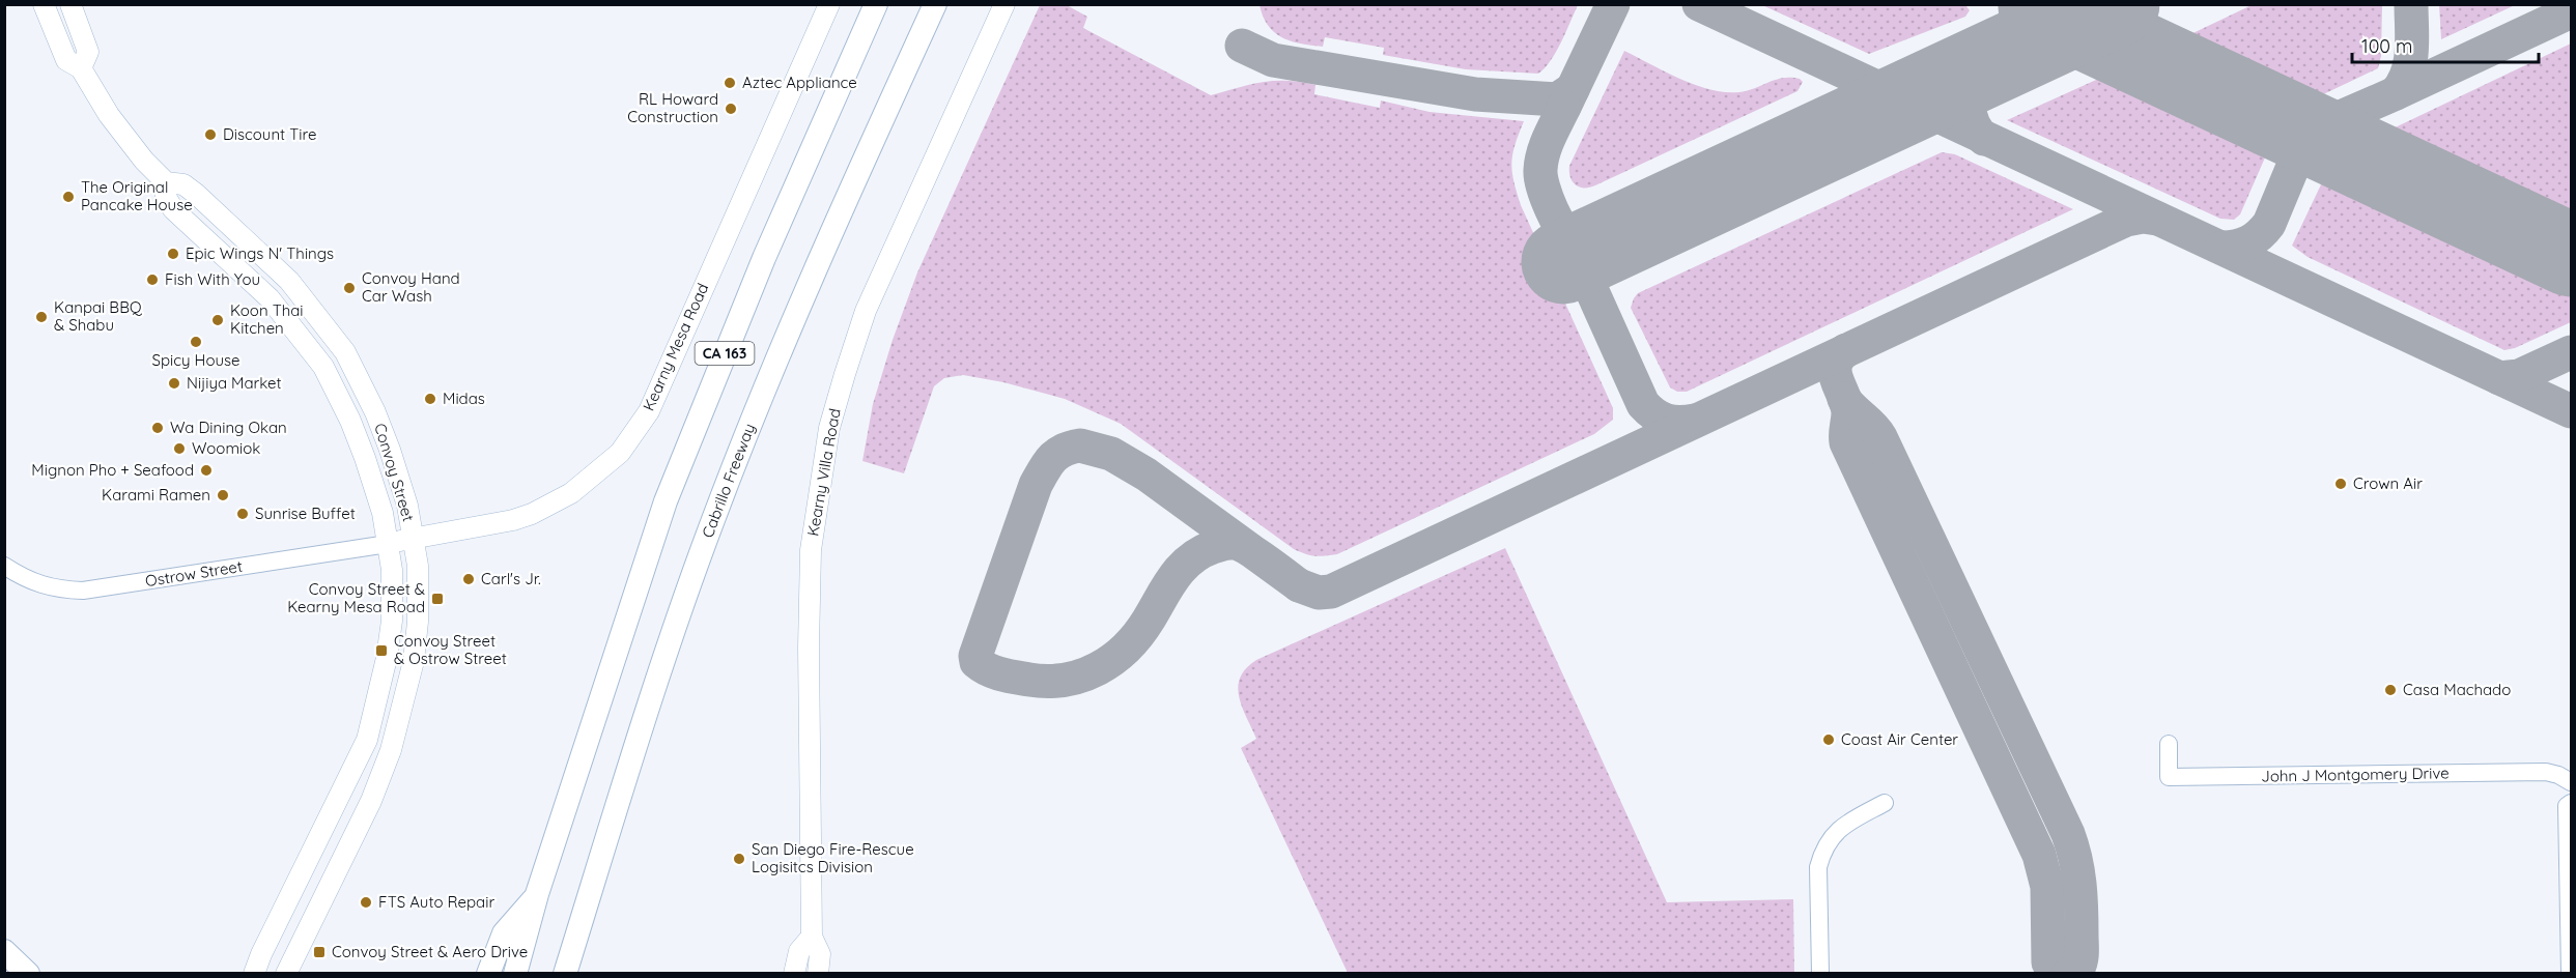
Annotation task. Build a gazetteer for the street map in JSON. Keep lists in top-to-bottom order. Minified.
{"streets":{"highway":["CA 163","Cabrillo Freeway"],"main road":["Kearny Mesa Road","Convoy Street","Kearny Villa Road"],"street":["Ostrow Street","John J Montgomery Drive"]},"crossings":[["Kearny Mesa Road","Convoy Street"],["Kearny Mesa Road","Ostrow Street"],["Convoy Street","Ostrow Street"]],"places":{"other":["Aztec Appliance","RL Howard Construction","Discount Tire","The Original Pancake House","Epic Wings N' Things","Fish With You","Convoy Hand Car Wash","Kanpai BBQ & Shabu","Koon Thai Kitchen","Spicy House","Nijiya Market","Midas","Wa Dining Okan","Woomiok","Mignon Pho + Seafood","Crown Air","Karami Ramen","Sunrise Buffet","Carl's Jr.","Casa Machado","Coast Air Center","San Diego Fire-Rescue Logisitcs Division","FTS Auto Repair"],"transit":["Convoy Street & Kearny Mesa Road","Convoy Street & Ostrow Street","Convoy Street & Aero Drive"]},"scale_bar":"100 m"}
